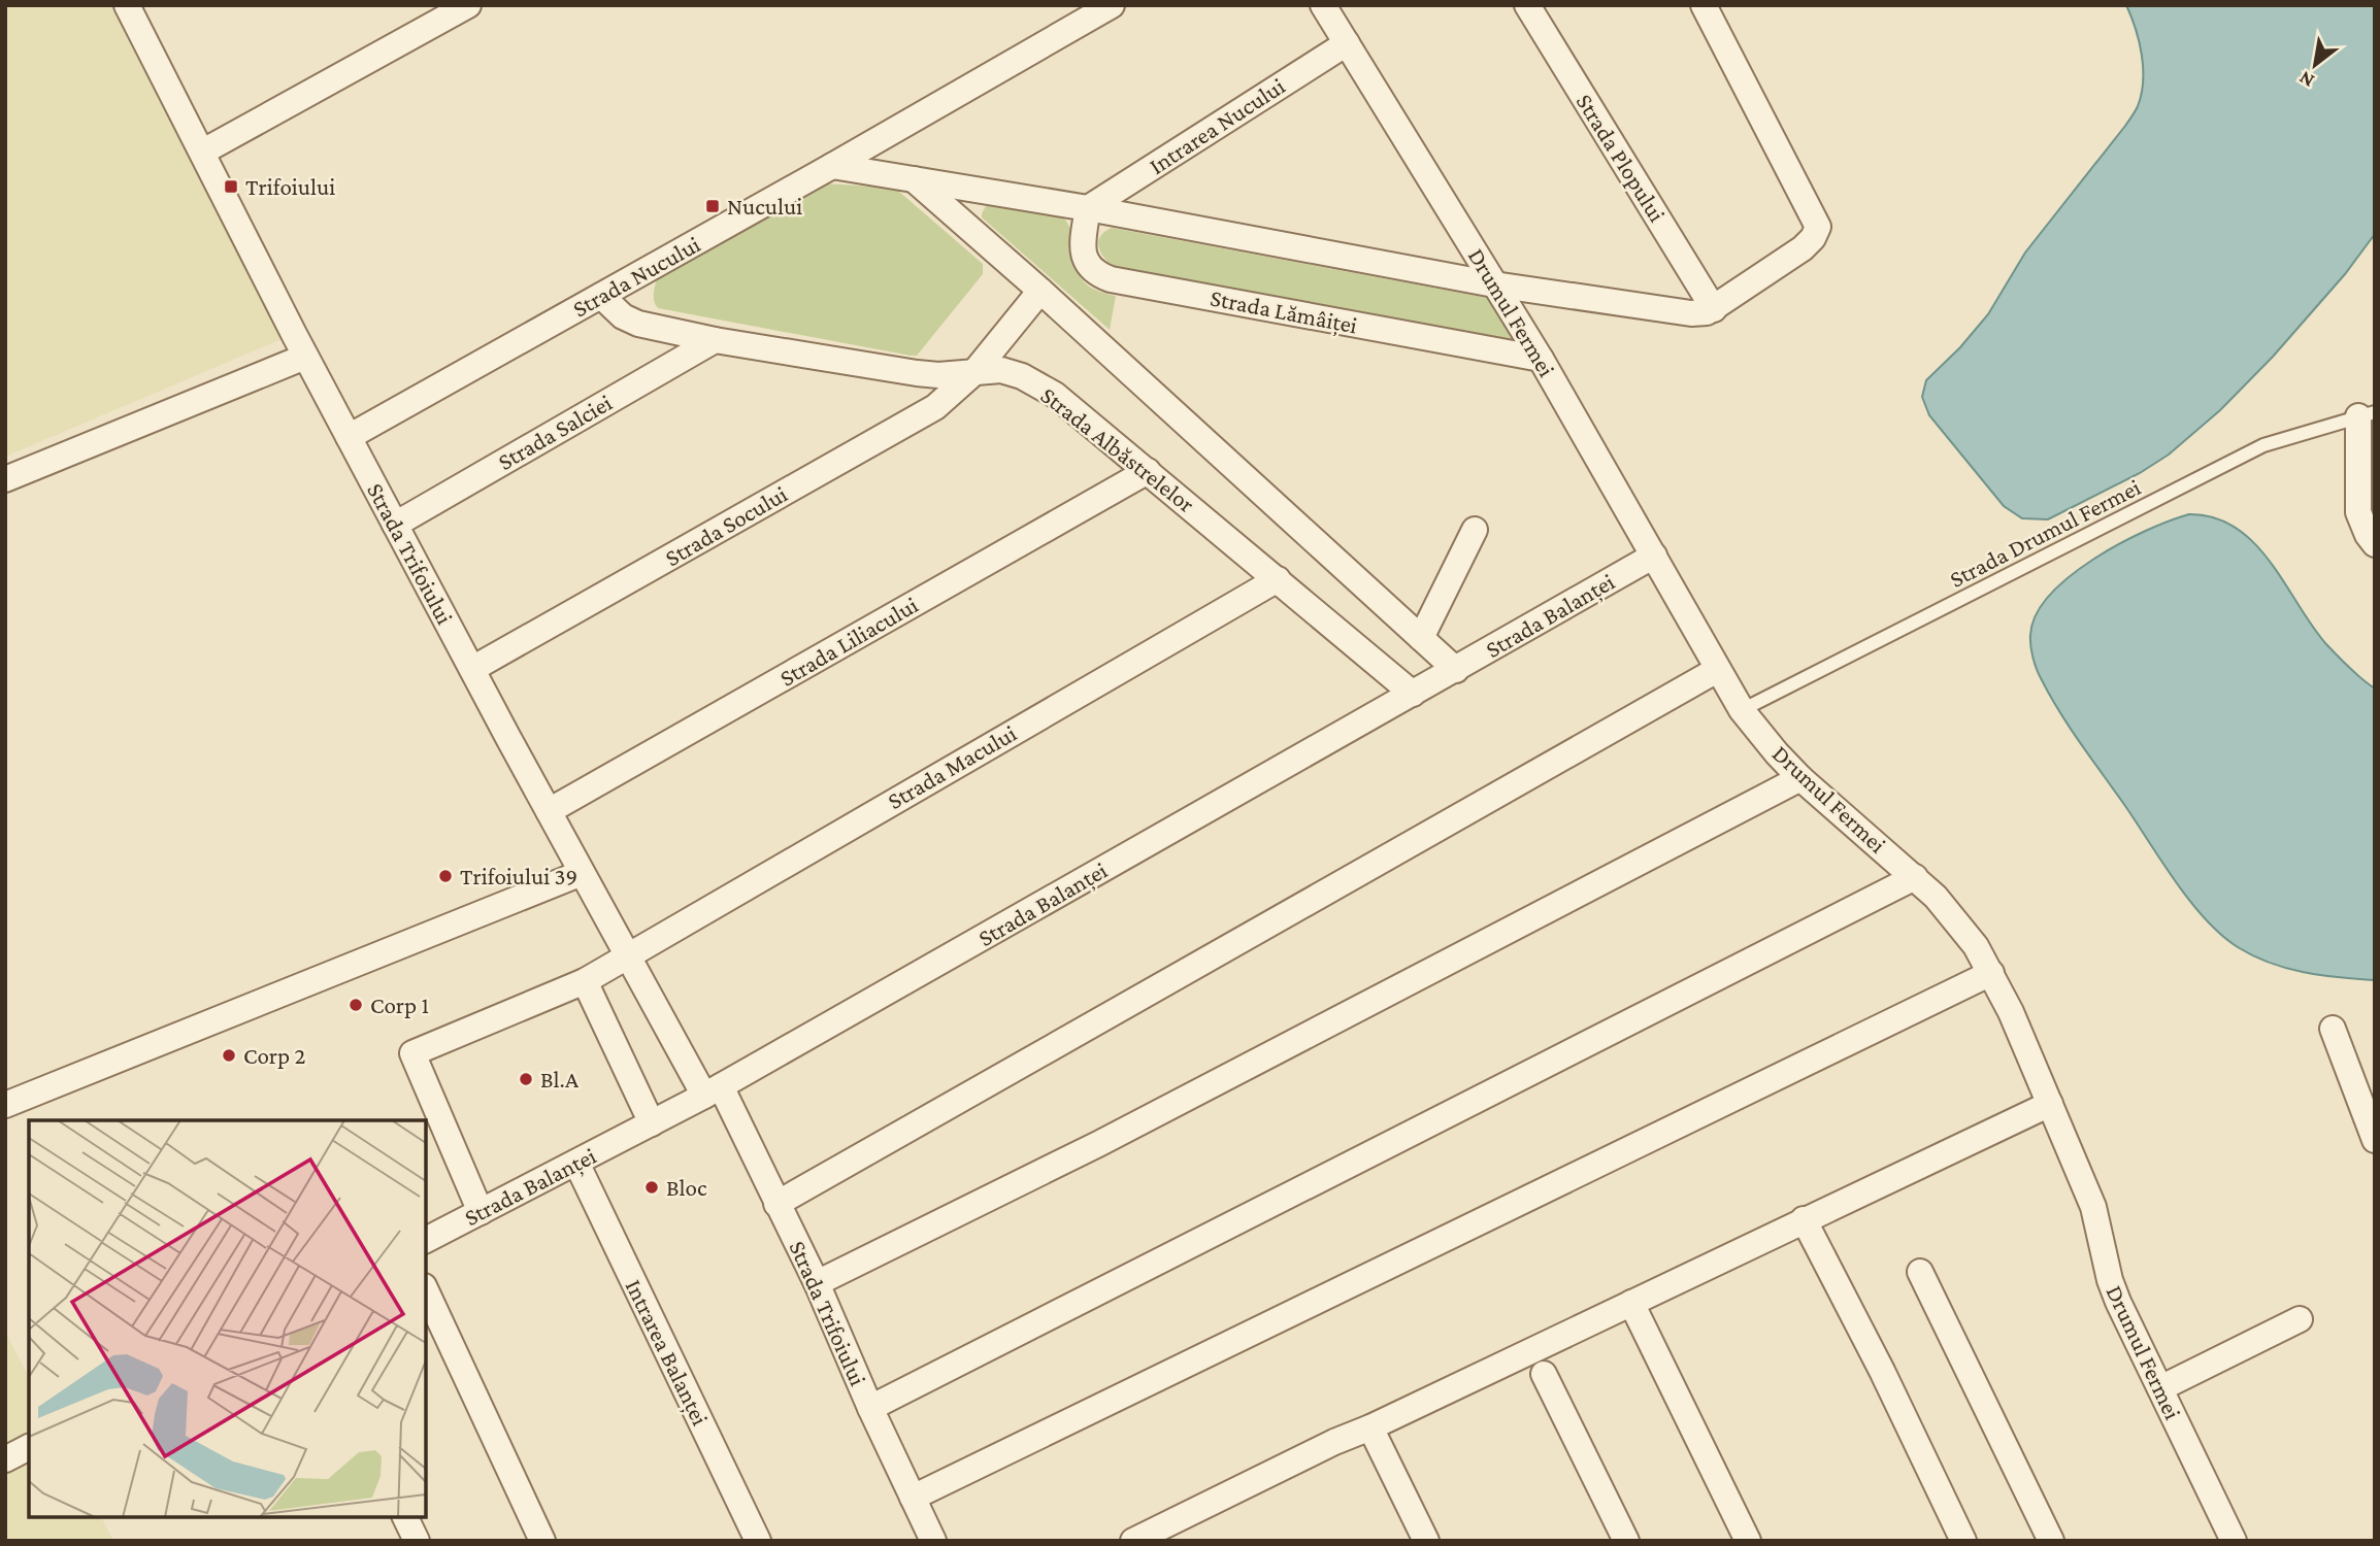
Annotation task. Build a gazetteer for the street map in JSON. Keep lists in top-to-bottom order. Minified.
{"streets":{"street":["Intrarea Nucului","Strada Plopului","Strada Nucului","Strada Lămâiței","Drumul Fermei","Strada Salciei","Strada Albăstrelelor","Strada Socului","Strada Trifoiului","Strada Balanței","Strada Liliacului","Strada Macului","Intrarea Balanței"],"lane":["Strada Drumul Fermei"]},"crossings":[["Intrarea Nucului","Strada Lămâiței"],["Intrarea Nucului","Drumul Fermei"],["Strada Nucului","Strada Albăstrelelor"],["Strada Nucului","Strada Trifoiului"],["Strada Lămâiței","Drumul Fermei"],["Drumul Fermei","Strada Drumul Fermei"],["Drumul Fermei","Strada Balanței"],["Strada Salciei","Strada Albăstrelelor"],["Strada Salciei","Strada Trifoiului"],["Strada Albăstrelelor","Strada Socului"],["Strada Albăstrelelor","Strada Balanței"],["Strada Albăstrelelor","Strada Liliacului"],["Strada Albăstrelelor","Strada Macului"],["Strada Socului","Strada Trifoiului"],["Strada Trifoiului","Strada Balanței"],["Strada Trifoiului","Strada Liliacului"],["Strada Trifoiului","Strada Macului"],["Strada Balanței","Strada Macului"],["Strada Balanței","Intrarea Balanței"]],"places":{"transit":["Trifoiului","Nucului"],"other":["Trifoiului 39","Corp 1","Corp 2","Bl.A","Bloc"]},"north":"bottom left"}
